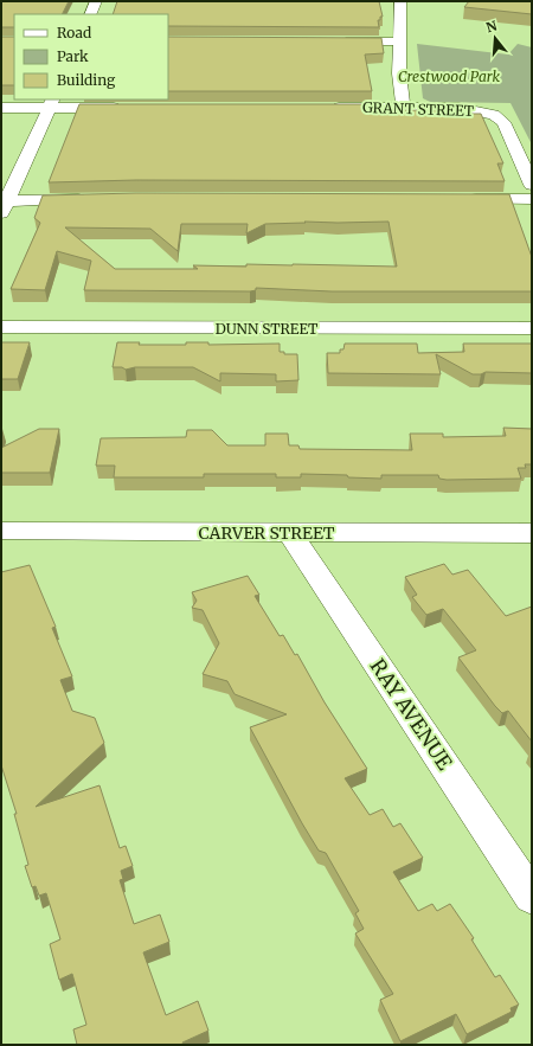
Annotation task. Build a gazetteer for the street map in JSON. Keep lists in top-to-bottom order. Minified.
{"streets":{"street":["GRANT STREET","DUNN STREET","CARVER STREET","RAY AVENUE"]},"crossings":[["CARVER STREET","RAY AVENUE"]],"parks":["Crestwood Park"],"legend":["Road","Park","Building"],"north":"top"}
